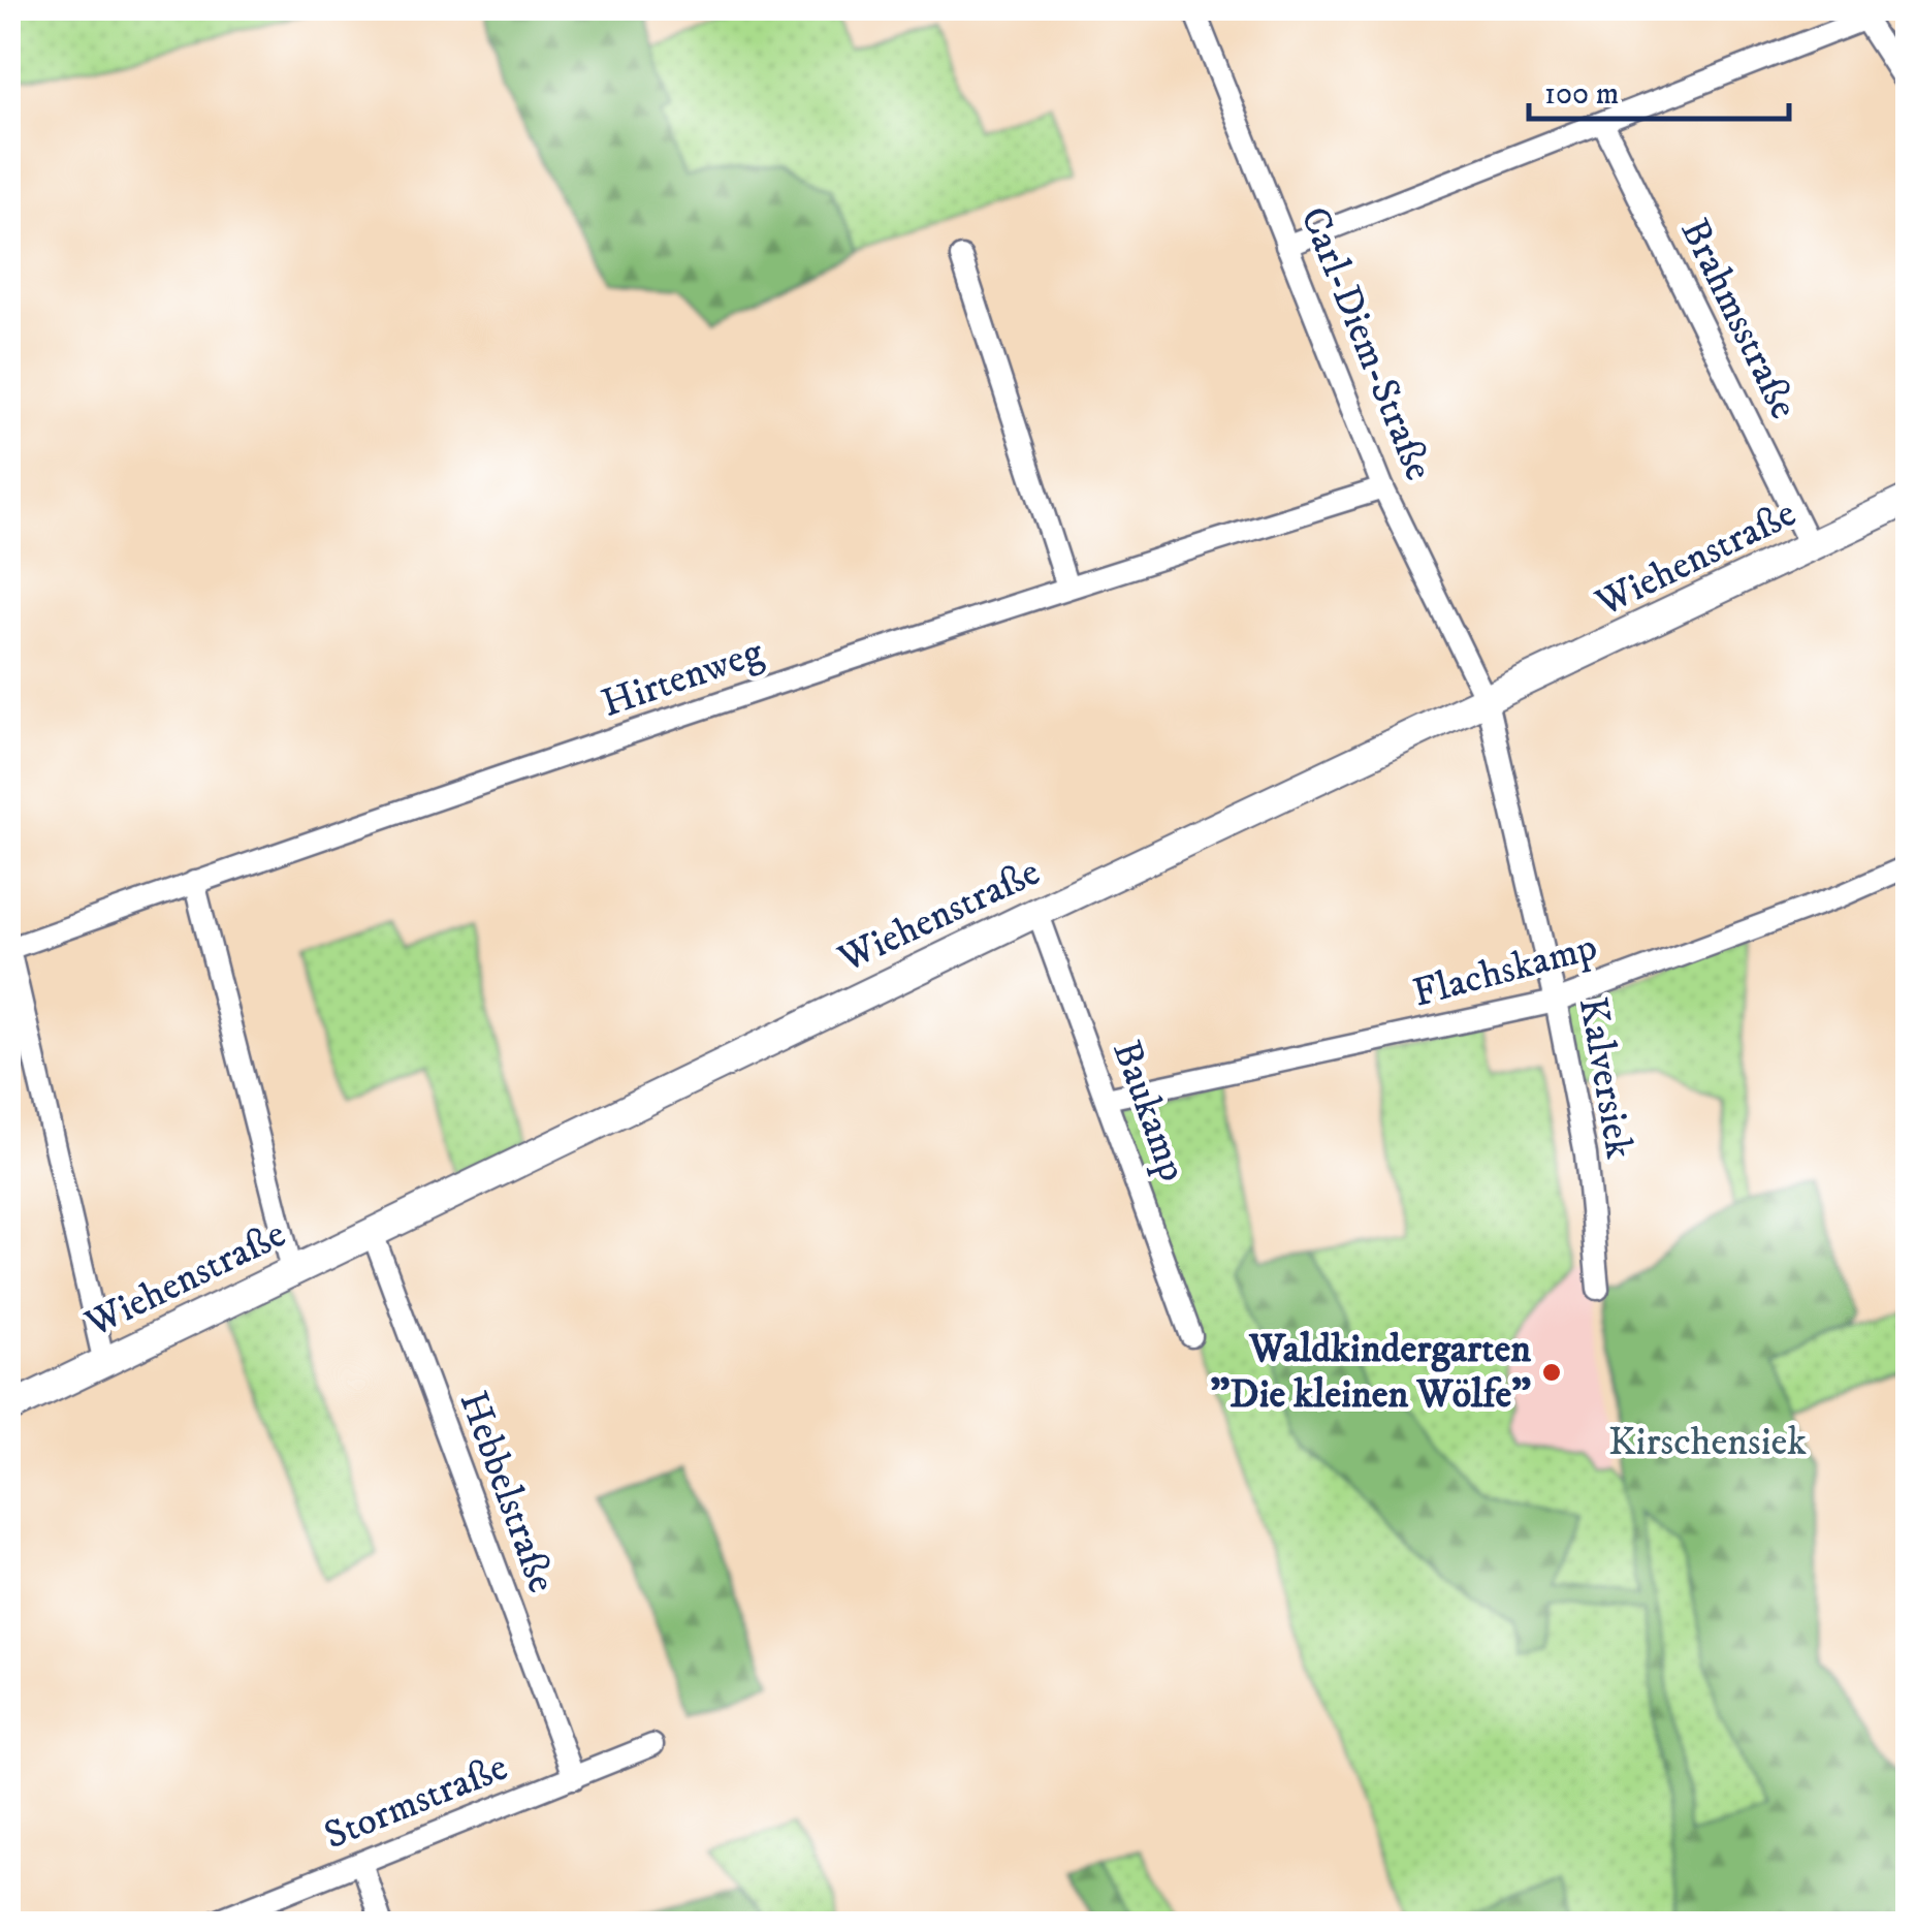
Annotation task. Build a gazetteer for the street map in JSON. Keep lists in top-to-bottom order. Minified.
{"streets":{"street":["Brahmsstraße","Carl-Diem-Straße","Wiehenstraße","Hirtenweg","Flachskamp","Kalversiek","Baukamp","Hebbelstraße","Stormstraße"]},"crossings":[["Brahmsstraße","Wiehenstraße"],["Carl-Diem-Straße","Wiehenstraße"],["Carl-Diem-Straße","Hirtenweg"],["Carl-Diem-Straße","Kalversiek"],["Wiehenstraße","Kalversiek"],["Wiehenstraße","Baukamp"],["Wiehenstraße","Hebbelstraße"],["Flachskamp","Kalversiek"],["Flachskamp","Baukamp"],["Hebbelstraße","Stormstraße"]],"parks":["Kirschensiek"],"places":["Waldkindergarten \"Die kleinen Wölfe\""],"scale_bar":"100 m"}
